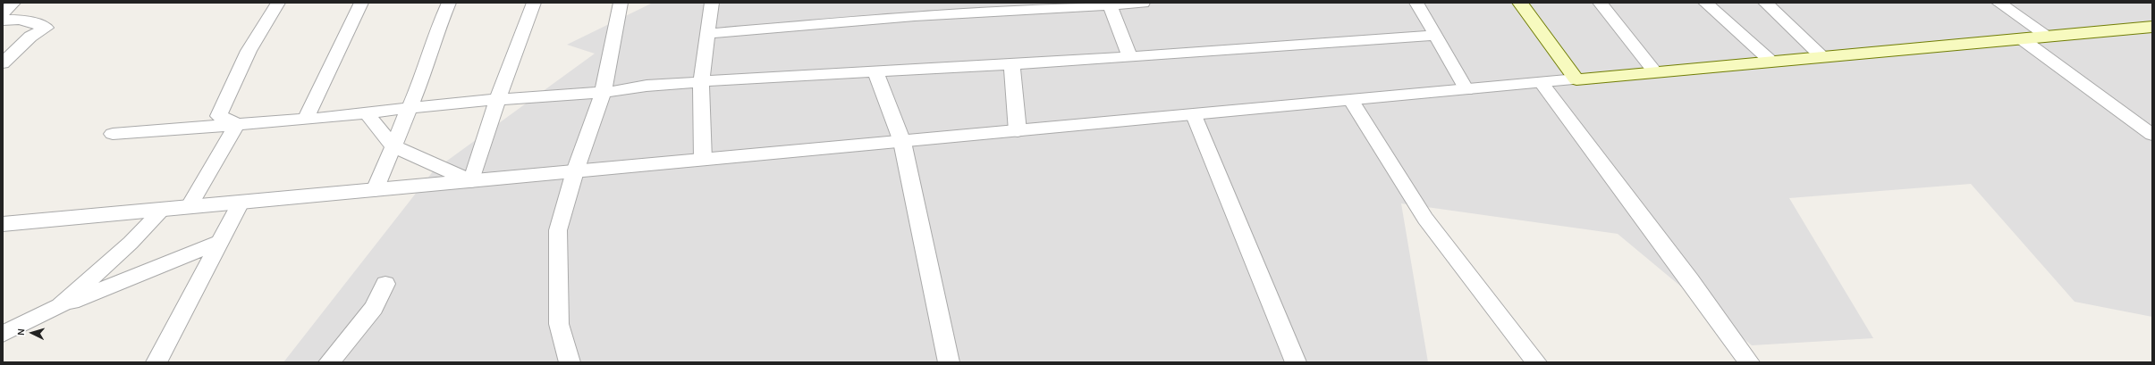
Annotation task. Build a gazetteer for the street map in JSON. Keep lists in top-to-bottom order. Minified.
{"north":"left"}
